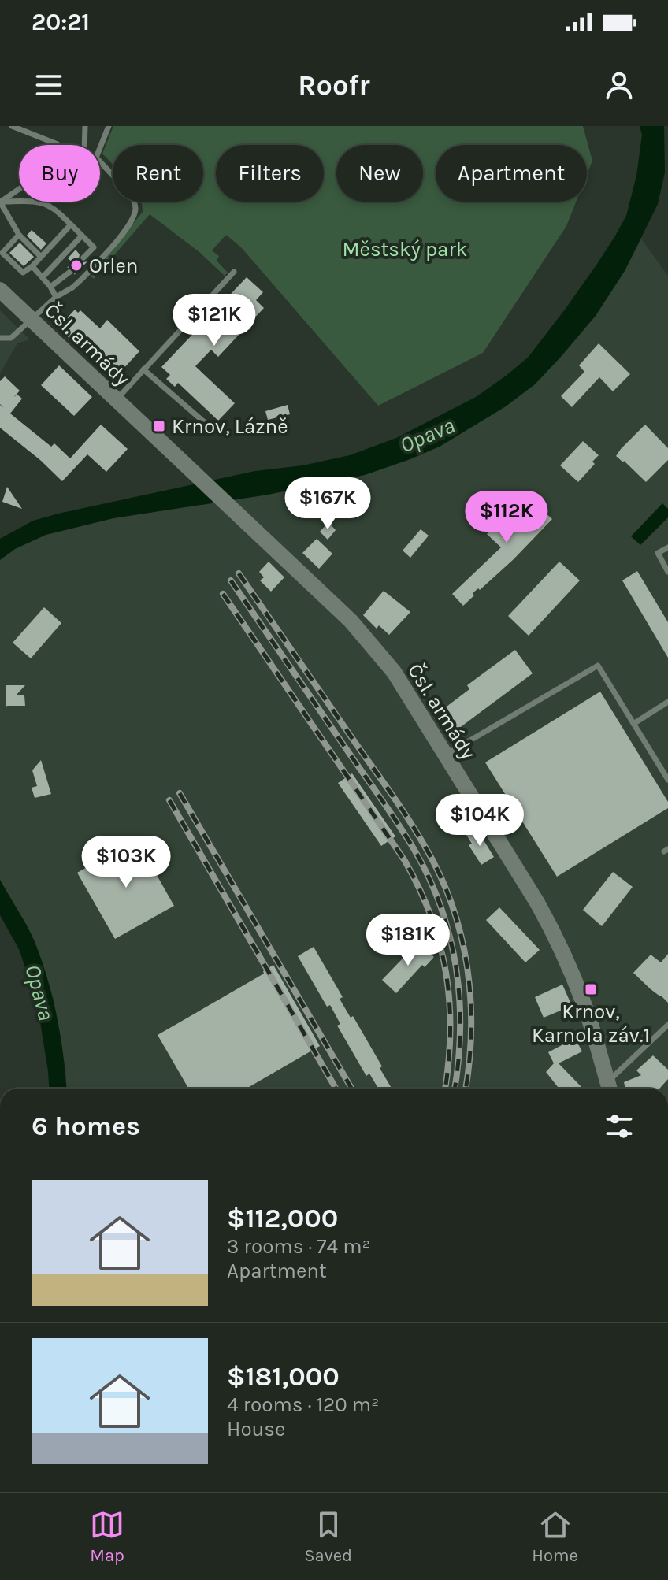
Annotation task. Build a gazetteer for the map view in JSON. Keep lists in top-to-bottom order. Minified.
{"streets":{"main road":["Čsl. armády"]},"water":["Opava"],"parks":["Městský park"],"places":{"other":["Orlen"],"transit":["Krnov, Lázně","Krnov, Karnola záv.1"]},"page":{"status":"20:21","header":"Roofr","chip":["Buy","Rent","Filters","New","Apartment"],"price":["$121K","$167K","$112K","$104K","$103K","$181K"],"heading":"6 homes","list":[{"name":"$112,000","note":"3 rooms · 74 m² · Apartment"},{"name":"$181,000","note":"4 rooms · 120 m² · House"}],"tabs":["Map","Saved","Home"]}}
